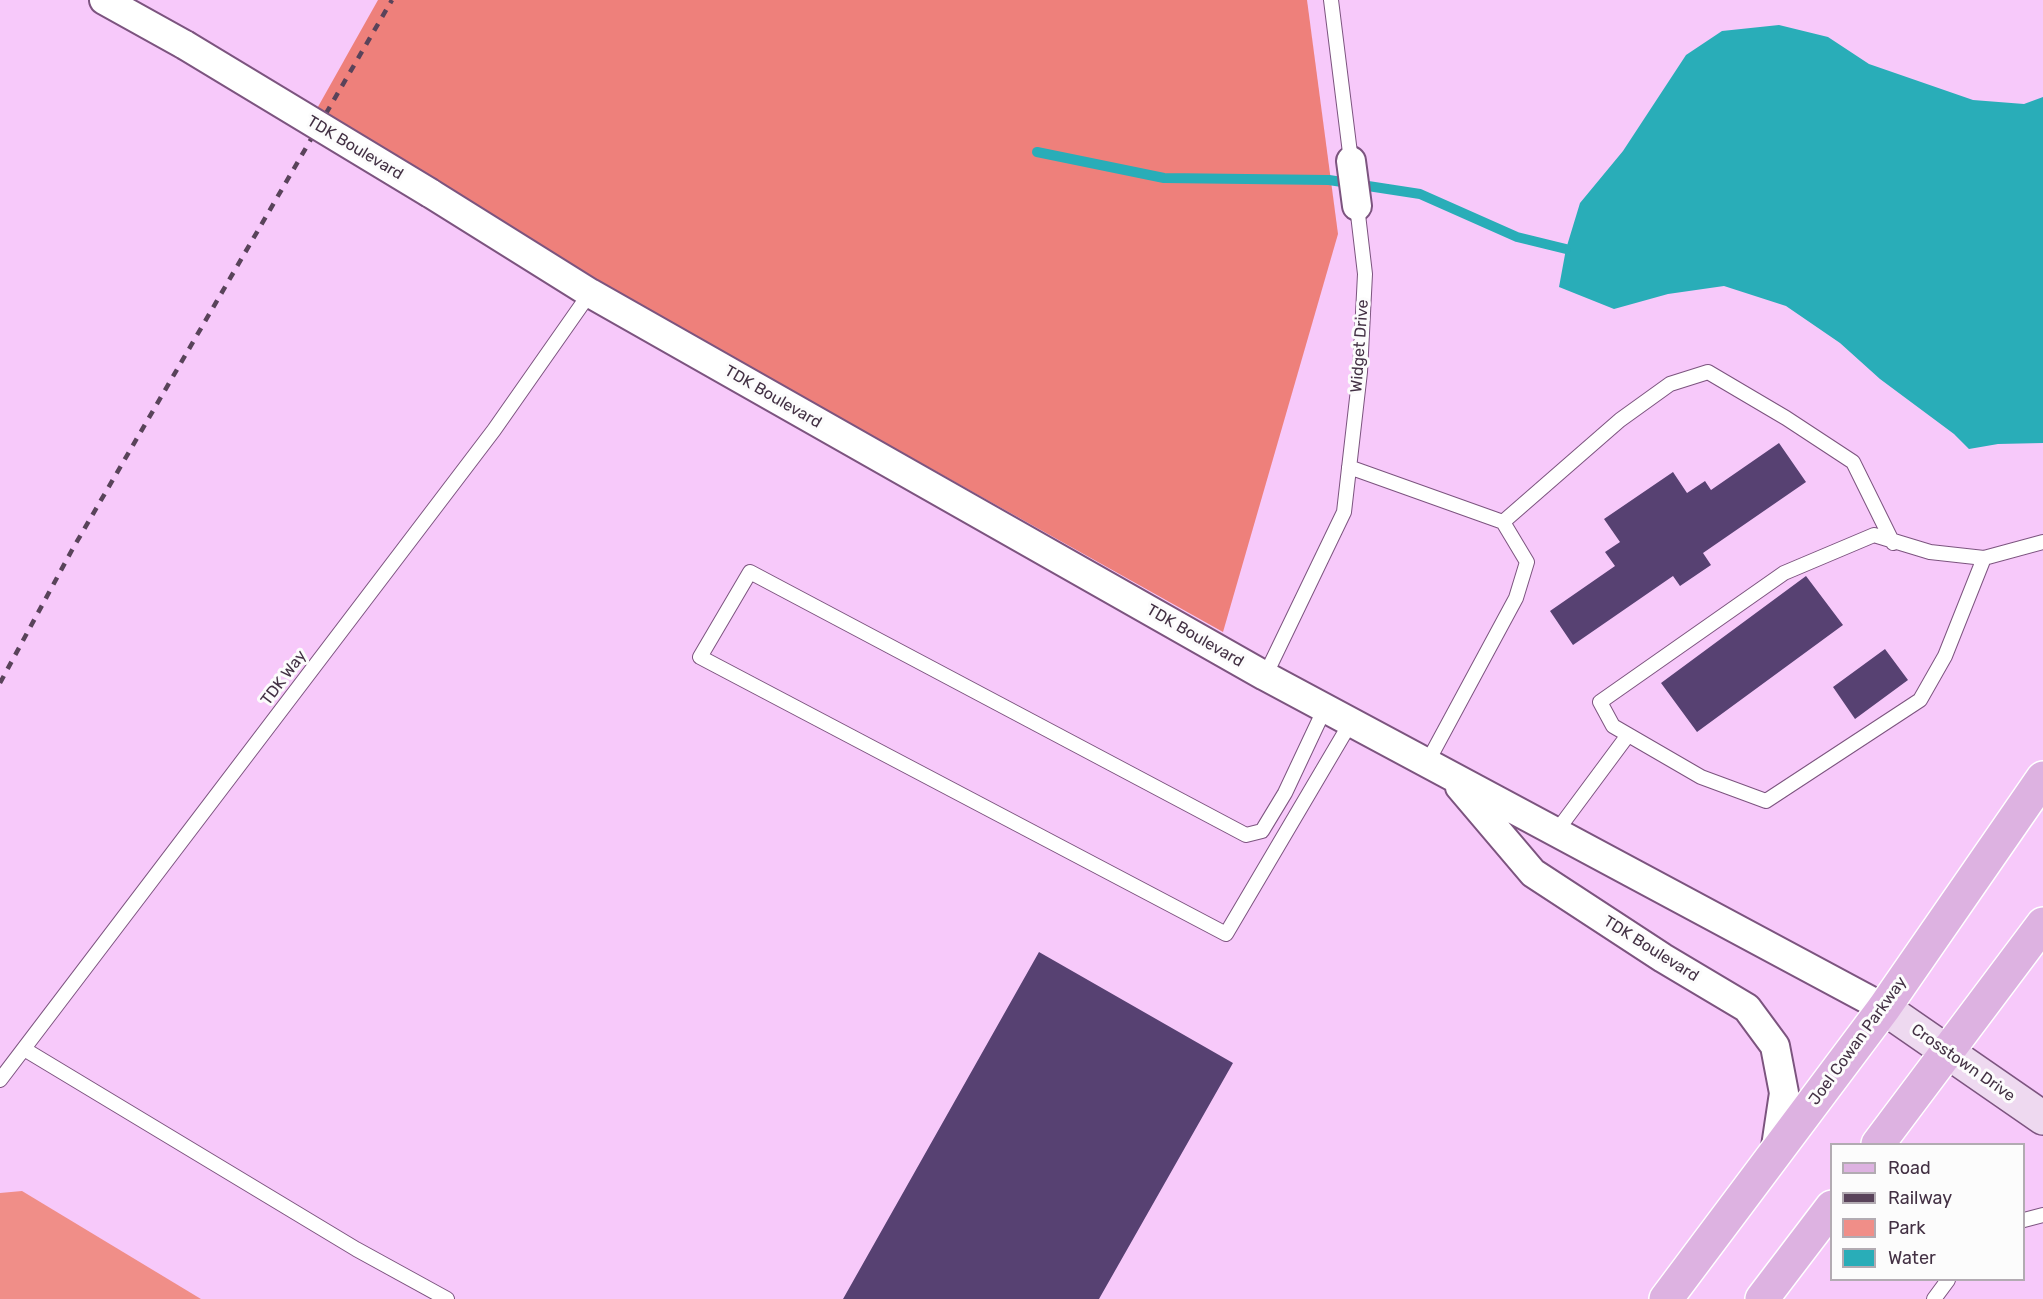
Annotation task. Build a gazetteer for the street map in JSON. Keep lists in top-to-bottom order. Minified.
{"streets":{"main road":["Joel Cowan Parkway"],"street":["TDK Boulevard","Widget Drive","Crosstown Drive"],"lane":["TDK Way"]},"crossings":[["TDK Boulevard","Widget Drive"],["TDK Boulevard","TDK Way"],["TDK Boulevard","Joel Cowan Parkway"],["TDK Boulevard","Crosstown Drive"],["Joel Cowan Parkway","Crosstown Drive"]],"legend":["Road","Railway","Park","Water"]}
